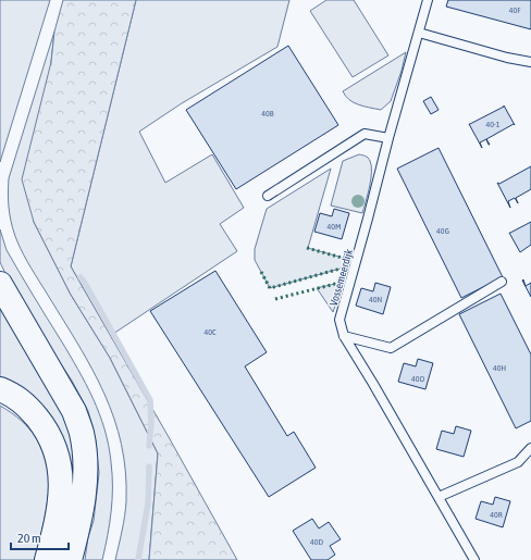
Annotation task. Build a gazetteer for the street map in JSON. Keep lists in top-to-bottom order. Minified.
{"streets":{"lane":["Vossemeerdijk"]},"house_numbers":["40F","40B","40-1","40M","40G","40N","40C","40H","40O","40R","40D"],"scale_bar":"20 m"}
